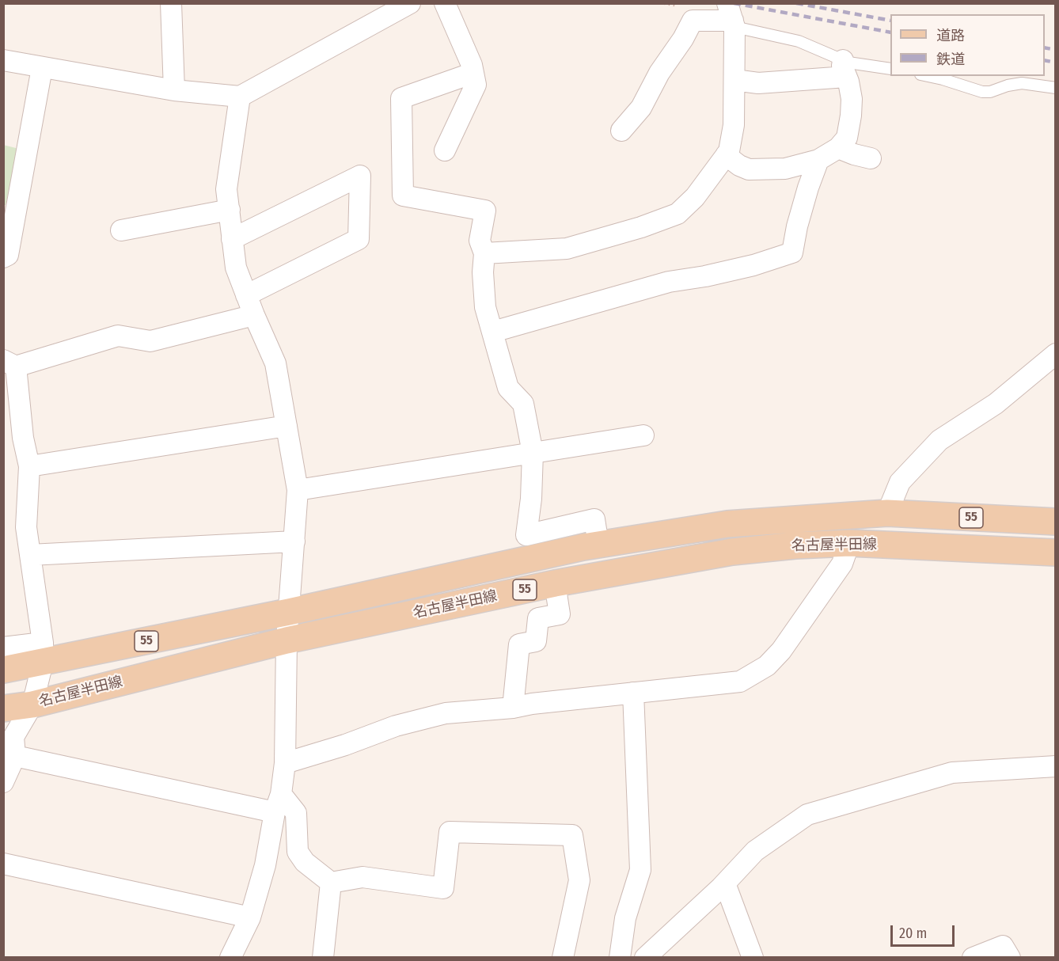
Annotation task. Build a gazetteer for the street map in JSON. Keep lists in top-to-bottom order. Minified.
{"streets":{"main road":["55","名古屋半田線"]},"legend":["道路","鉄道"],"scale_bar":"20 m"}
